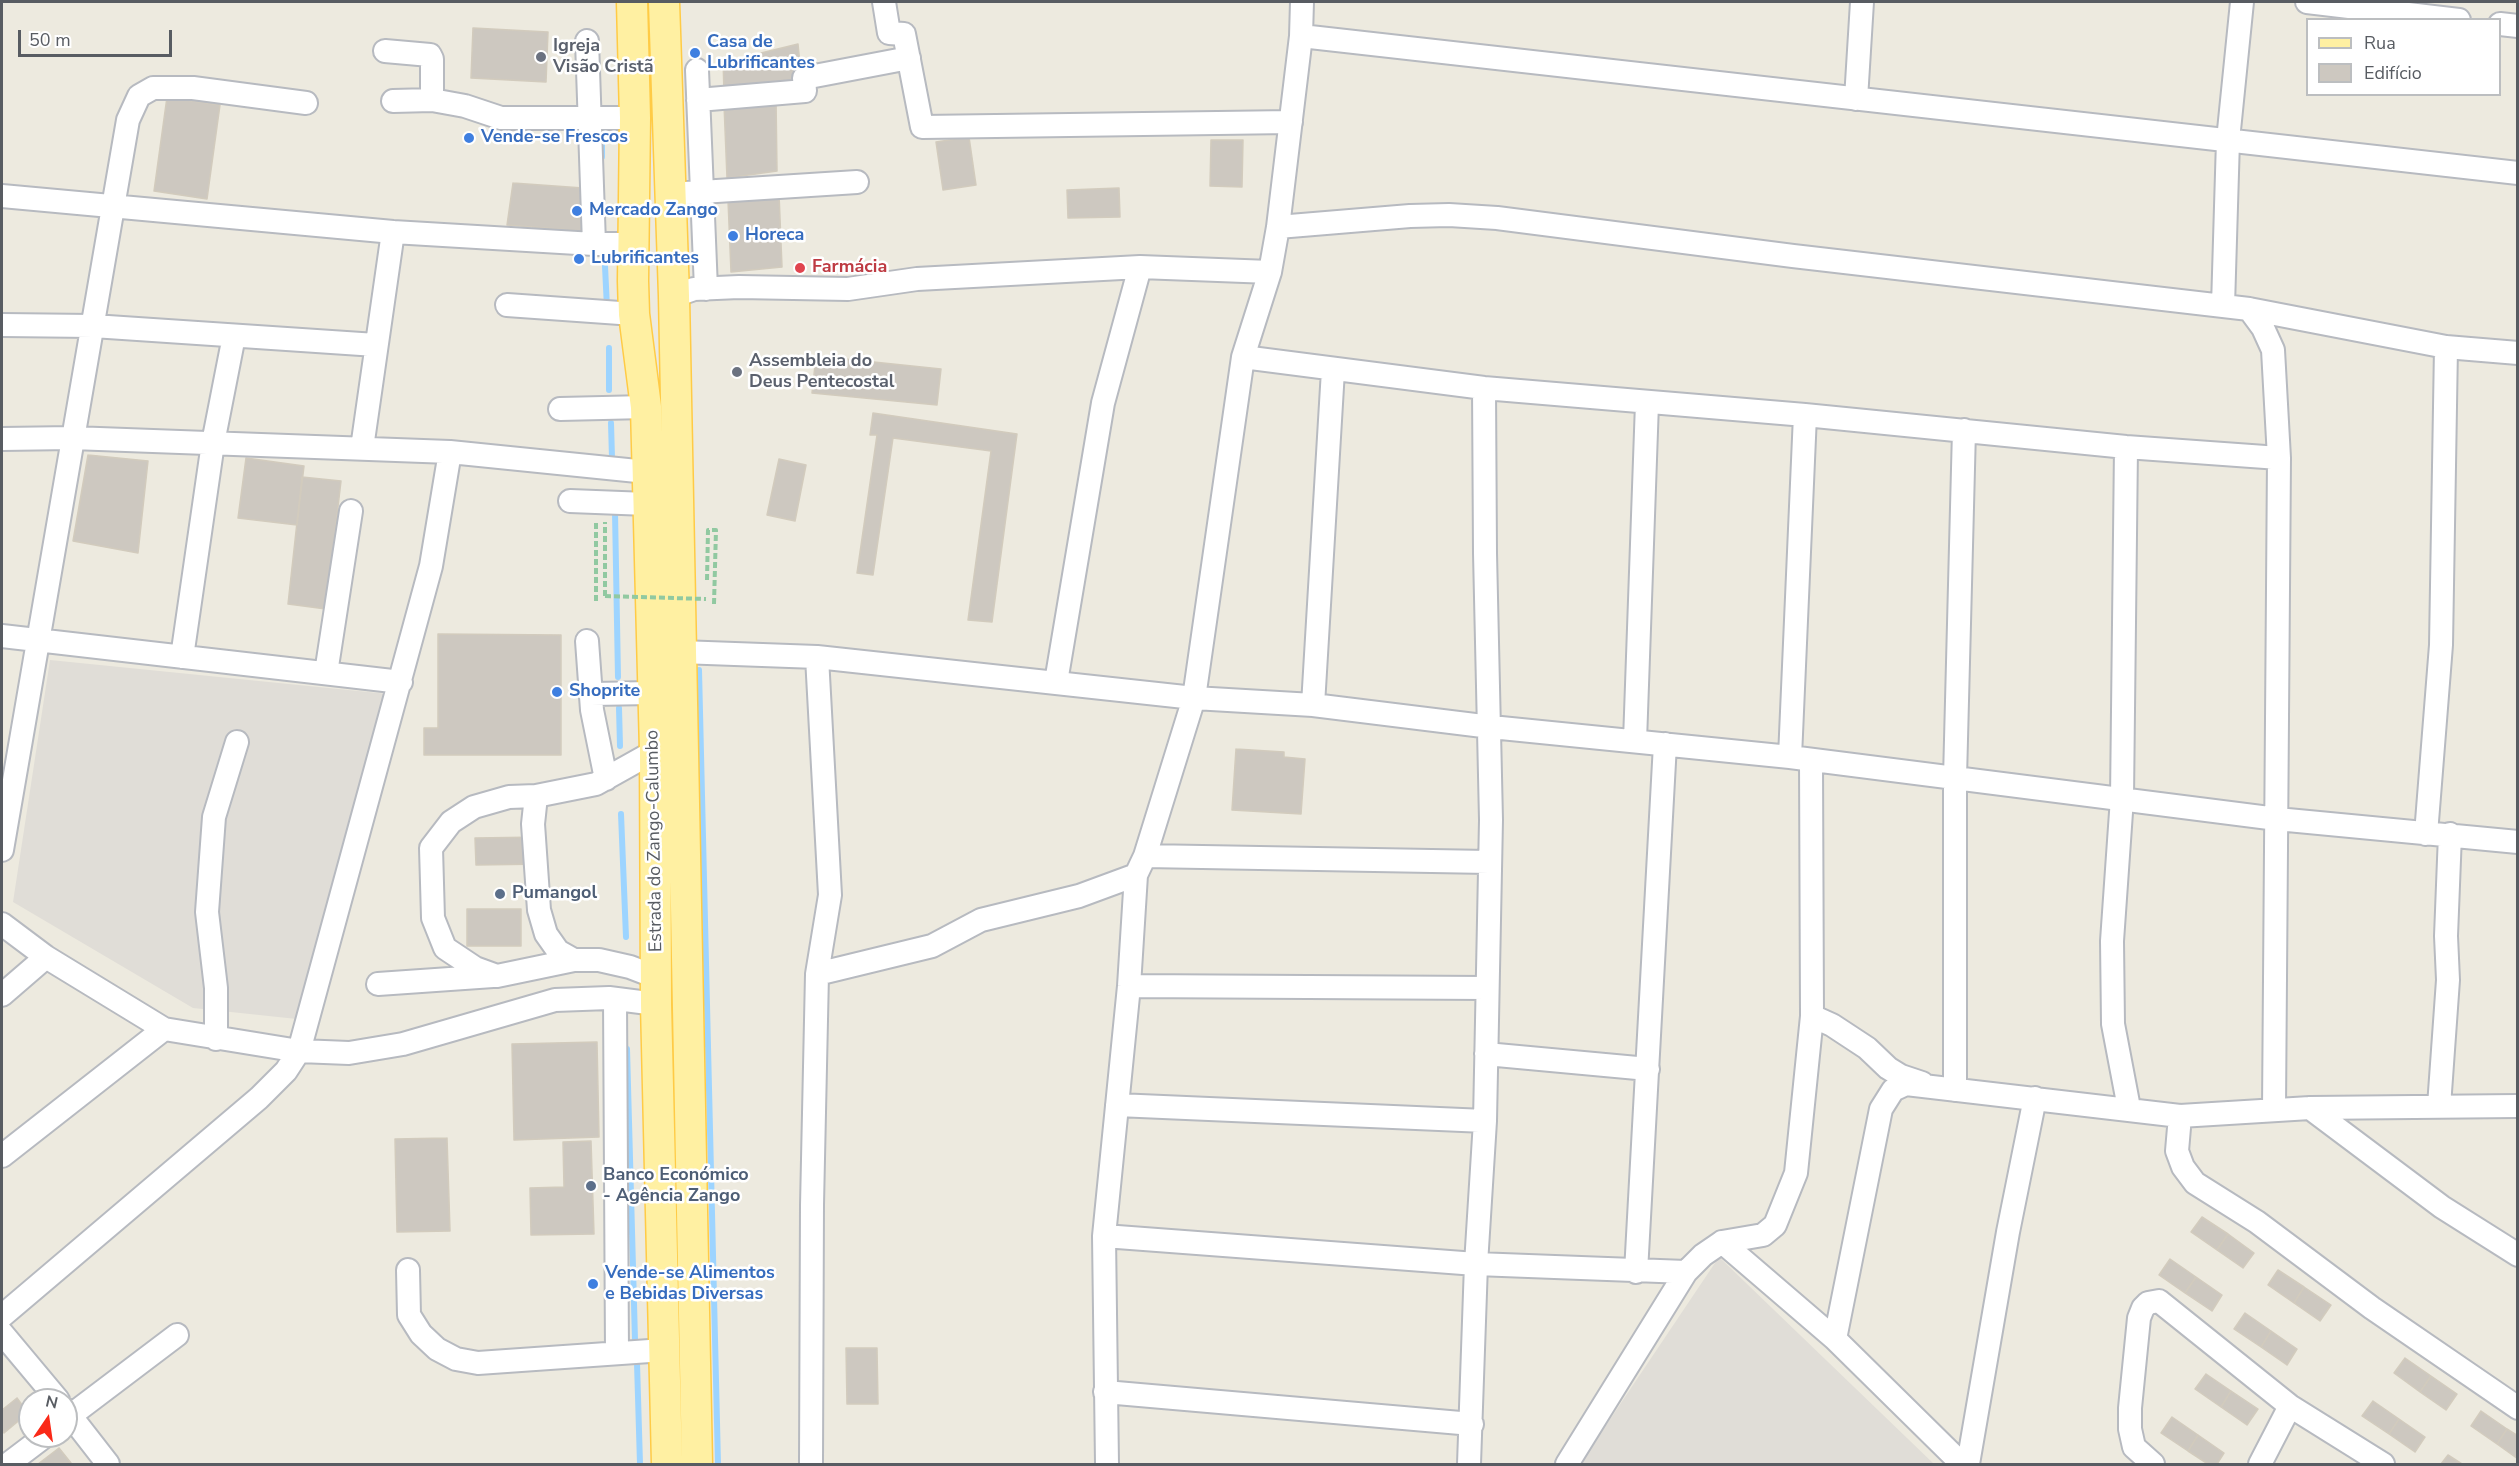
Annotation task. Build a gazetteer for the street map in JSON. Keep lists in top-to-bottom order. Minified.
{"streets":{"main road":["Estrada do Zango-Calumbo"]},"places":["Casa de Lubrificantes","Igreja Visão Cristã","Vende-se Frescos","Mercado Zango","Horeca","Lubrificantes","Farmácia","Assembleia do Deus Pentecostal","Shoprite","Pumangol","Banco Económico - Agência Zango","Vende-se Alimentos e Bebidas Diversas"],"legend":["Rua","Edifício"],"scale_bar":"50 m","north":"top"}
